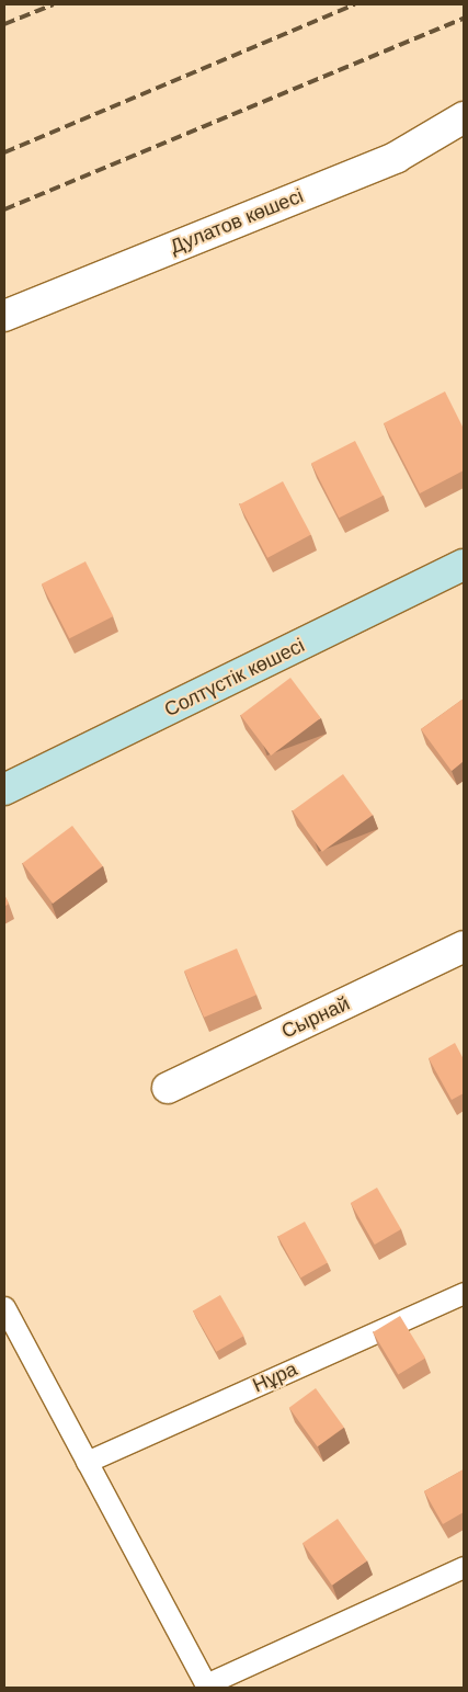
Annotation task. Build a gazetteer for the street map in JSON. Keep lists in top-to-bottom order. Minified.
{"streets":{"street":["Дулатов көшесі","Солтүстік көшесі","Сырнай"],"lane":["Нұра"]}}
